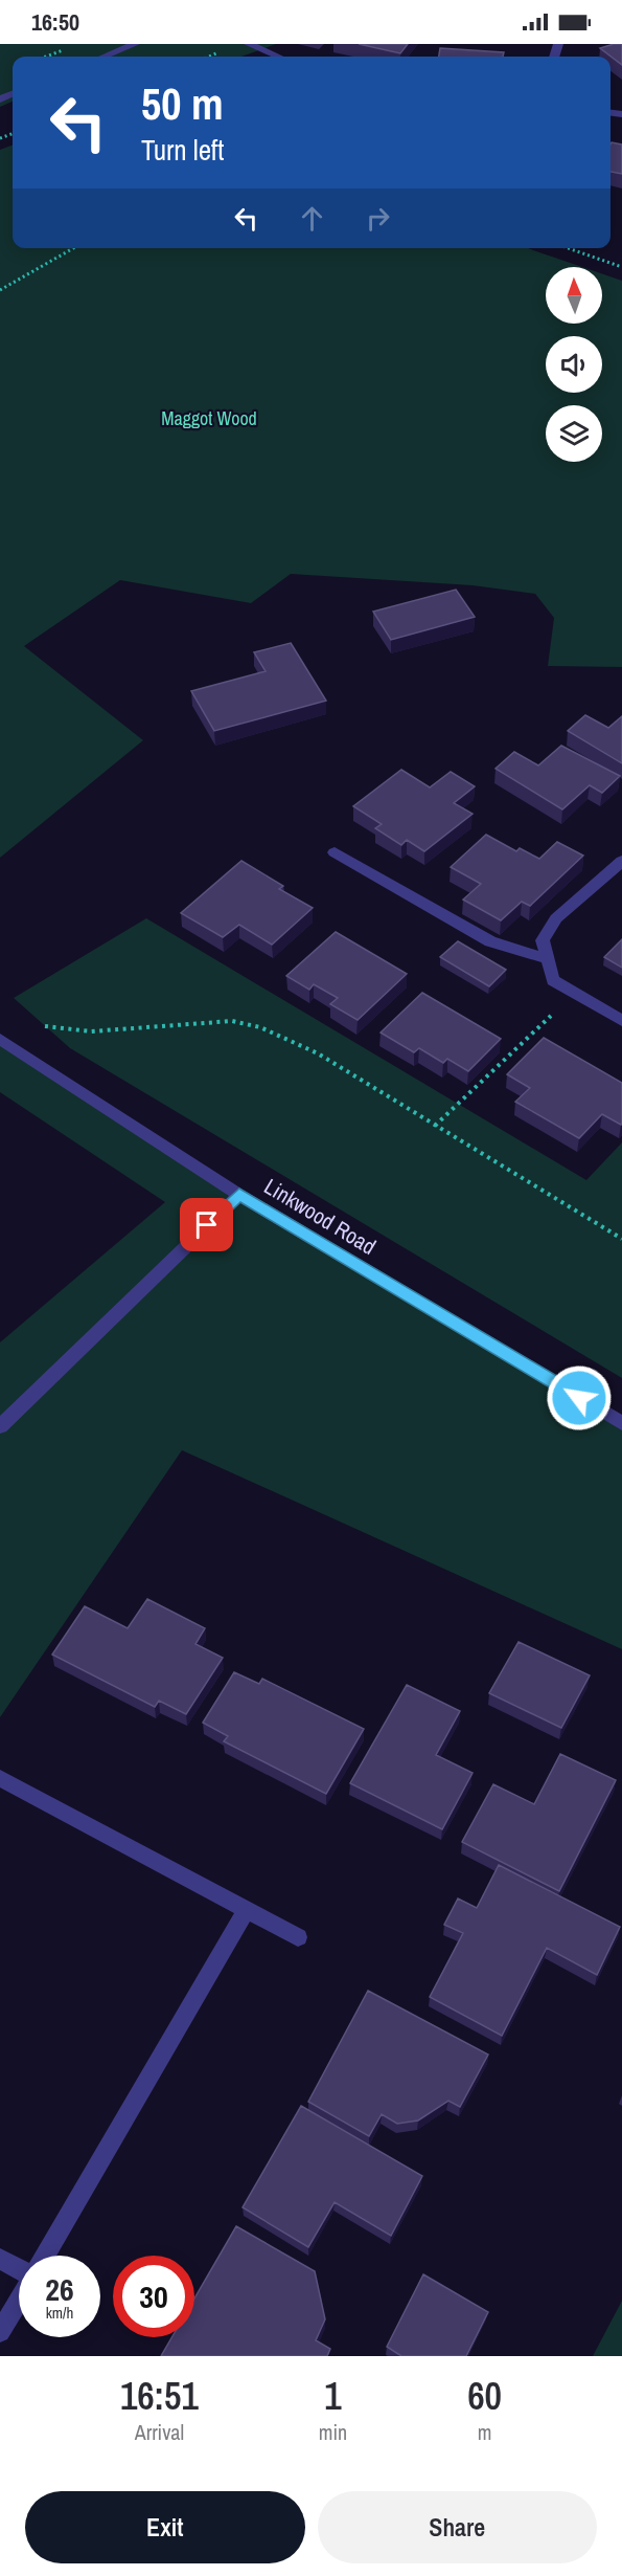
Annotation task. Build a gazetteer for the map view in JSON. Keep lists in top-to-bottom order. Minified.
{"streets":{"street":["Linkwood Road"]},"parks":["Maggot Wood"],"north":"top","page":{"status":"16:50","turn":["50 m","Turn left"],"speed":"26 km/h","limit":"30","eta":["16:51","Arrival","1","min","60","m"],"buttons":["Exit","Share"]}}
